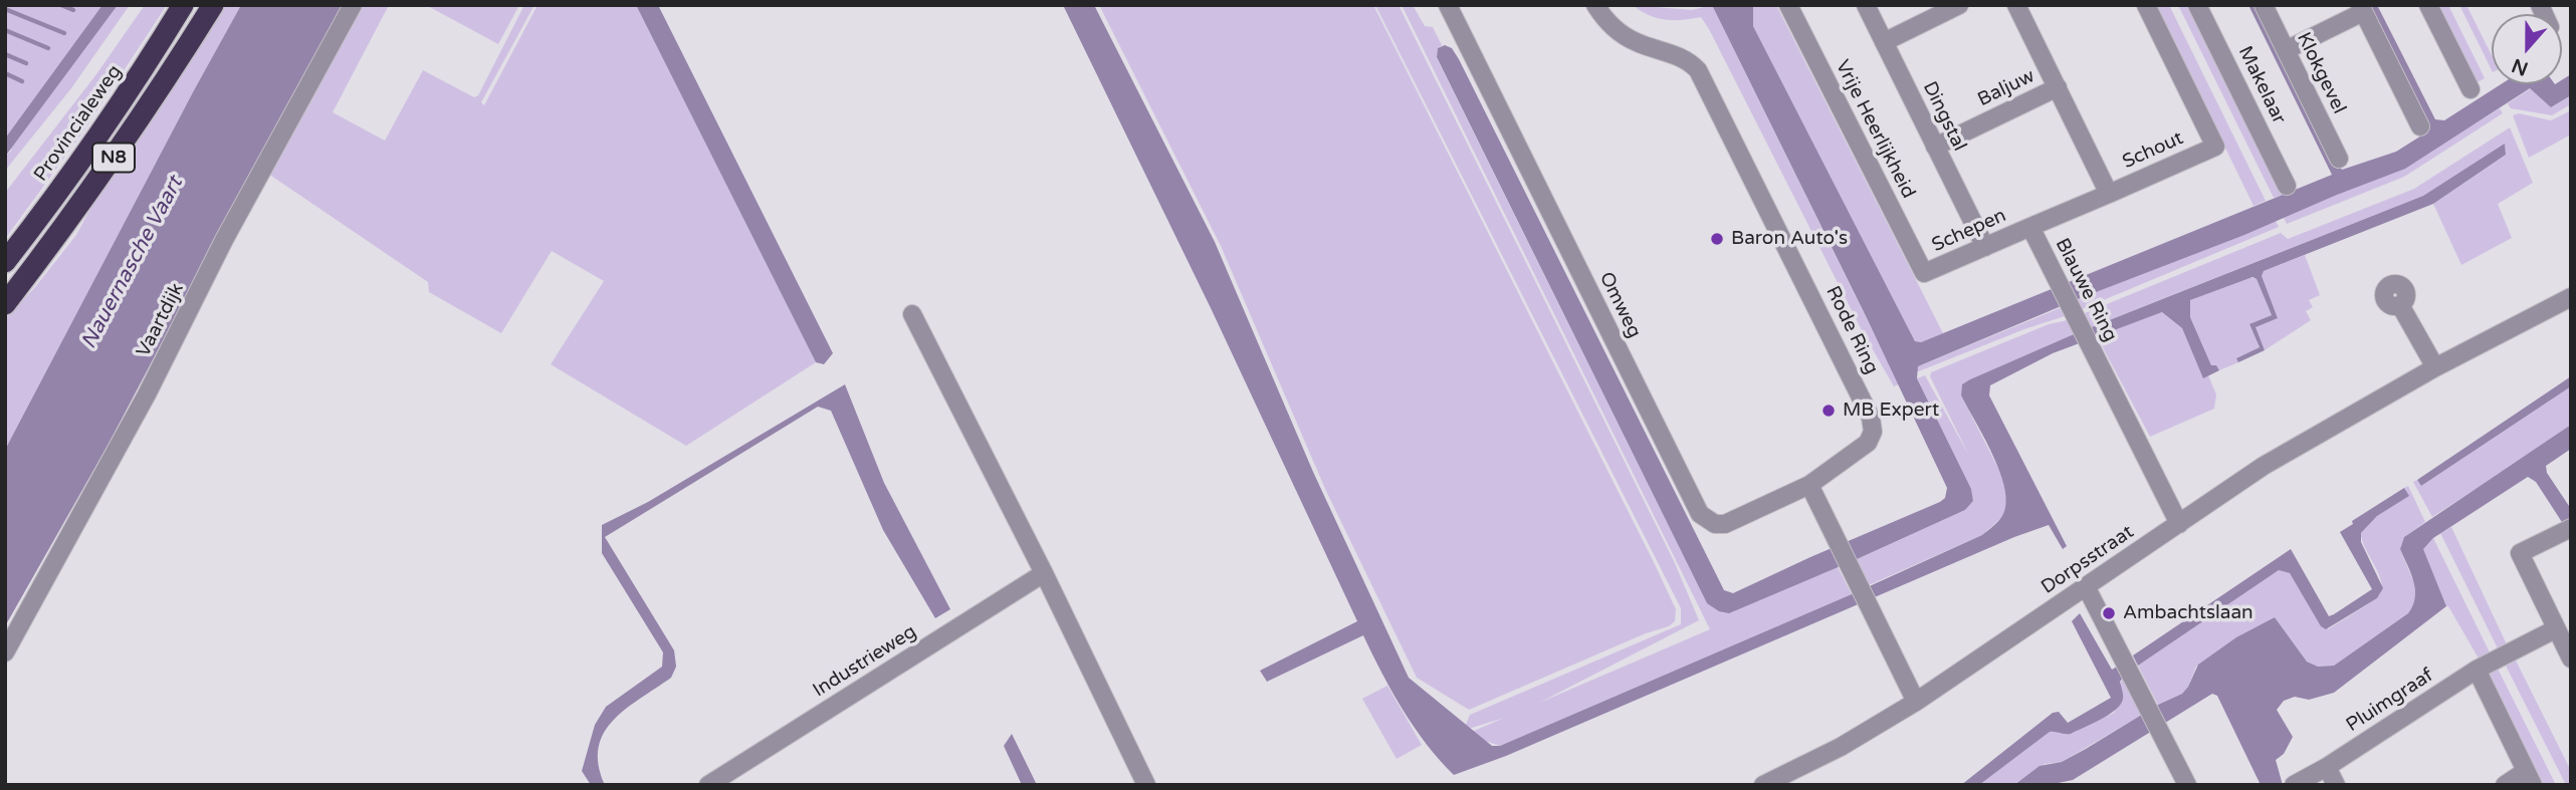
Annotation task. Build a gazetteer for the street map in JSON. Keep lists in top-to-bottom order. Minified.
{"streets":{"highway":["Provincialeweg","N8"],"street":["Klokgevel","Makelaar","Baljuw","Dingstal","Vrije Heerlijkheid","Schout","Schepen","Blauwe Ring","Omweg","Vaartdijk","Rode Ring","Dorpsstraat","Industrieweg","Pluimgraaf"]},"crossings":[["Baljuw","Dingstal"],["Dingstal","Schepen"],["Vrije Heerlijkheid","Schepen"],["Schout","Blauwe Ring"],["Schepen","Blauwe Ring"],["Blauwe Ring","Dorpsstraat"],["Omweg","Rode Ring"]],"water":["Nauernasche Vaart"],"places":["Baron Auto's","MB Expert","Ambachtslaan"],"north":"bottom"}
